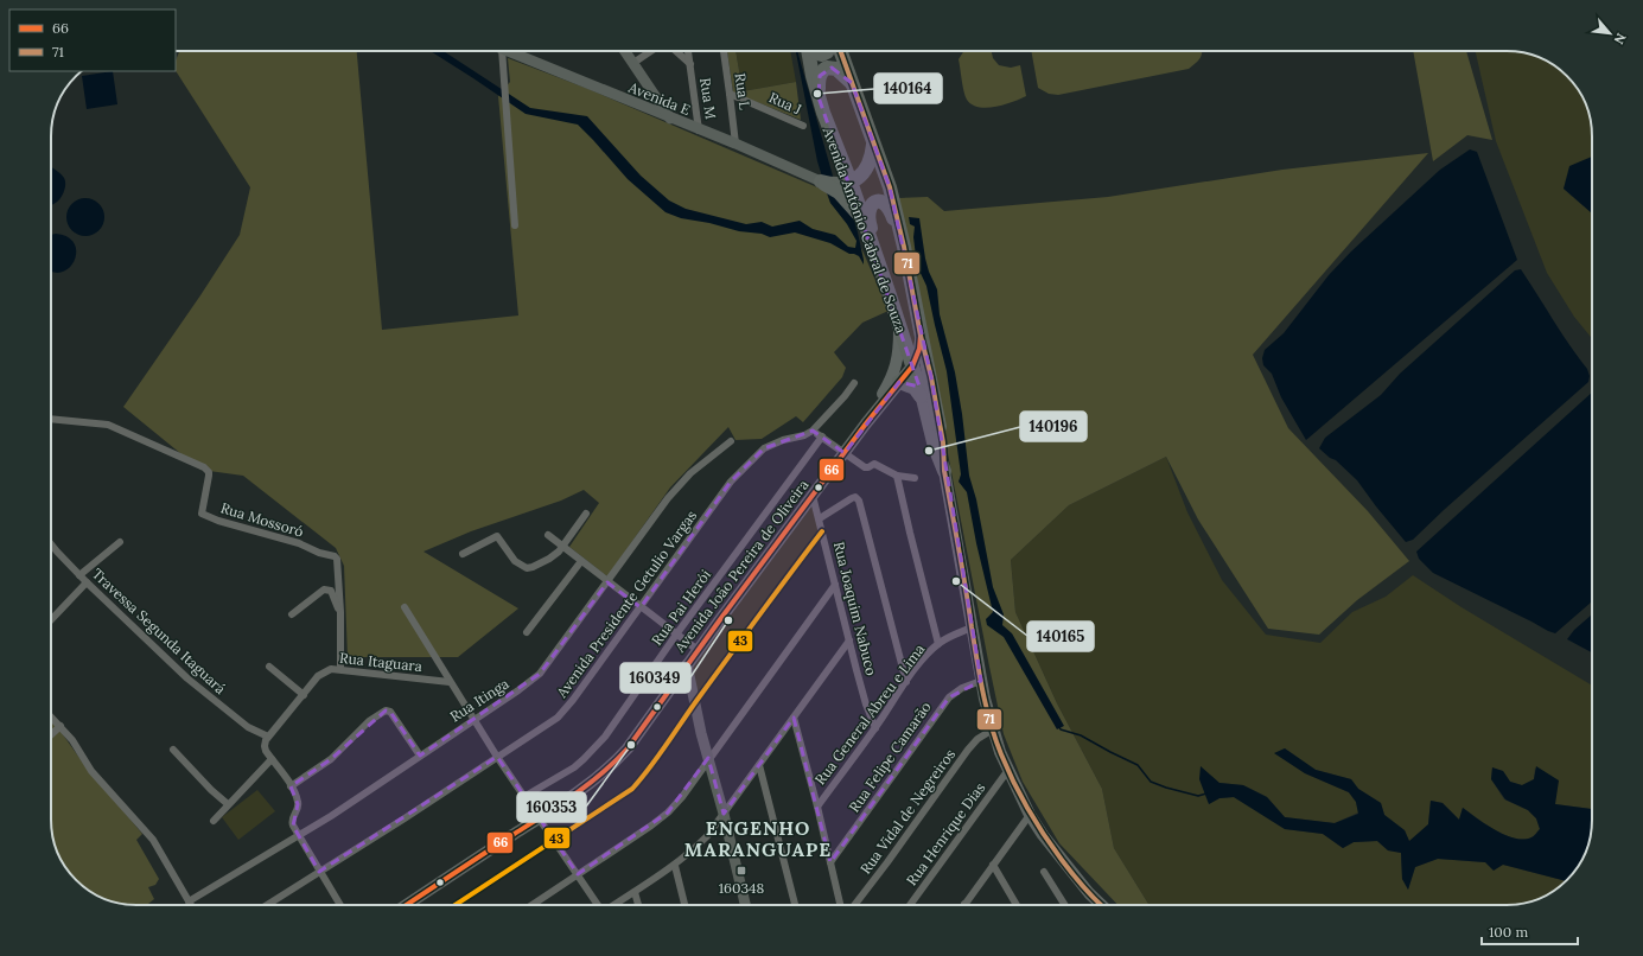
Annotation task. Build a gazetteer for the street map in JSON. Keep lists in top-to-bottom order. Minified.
{"streets":{"highway":["Avenida Antônio Cabral de Souza"],"main road":["Avenida E","Avenida João Pereira de Oliveira"],"street":["Rua L","Rua M","Rua J","Rua Mossoró","Avenida Presidente Getulio Vargas","Rua Pai Herói","Rua Joaquim Nabuco","Travessa Segunda Itaguará","Rua Itaguara","Rua Itinga","Rua General Abreu e Lima","Rua Felipe Camarão","Rua Vidal de Negreiros","Rua Henrique Dias"]},"crossings":[["Rua L","Avenida E"],["Rua L","Rua J"],["Avenida E","Rua M"],["Avenida Antônio Cabral de Souza","Avenida João Pereira de Oliveira"],["Avenida Antônio Cabral de Souza","Rua General Abreu e Lima"],["Avenida Antônio Cabral de Souza","Rua Felipe Camarão"],["Avenida Antônio Cabral de Souza","Rua Vidal de Negreiros"],["Avenida Antônio Cabral de Souza","Rua Henrique Dias"],["Rua Mossoró","Rua Itaguara"],["Avenida João Pereira de Oliveira","Rua Joaquim Nabuco"],["Avenida João Pereira de Oliveira","Rua Itaguara"],["Avenida Presidente Getulio Vargas","Rua Itaguara"],["Rua Pai Herói","Rua Itaguara"],["Rua Joaquim Nabuco","Rua General Abreu e Lima"],["Travessa Segunda Itaguará","Rua Itaguara"],["Rua Itaguara","Rua Itinga"]],"districts":["ENGENHO MARANGUAPE"],"places":{"other":["140164","140196","140165","160349","160353"],"transit":["160348"]},"lines":["transit line 71","transit line 66","transit line 43"],"legend":["66","71"],"scale_bar":"100 m","north":"bottom right"}
